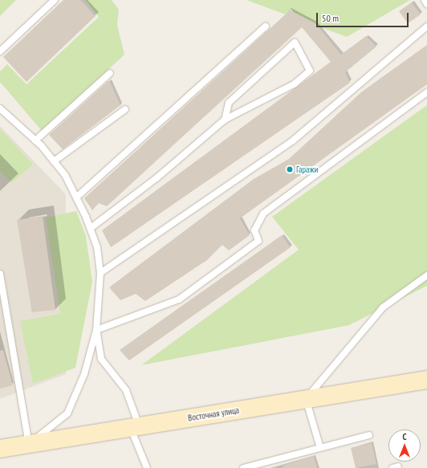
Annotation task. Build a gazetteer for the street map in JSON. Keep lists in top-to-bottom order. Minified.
{"streets":{"main road":["Восточная улица"]},"places":["Гаражи"],"scale_bar":"50 m","north":"top"}
